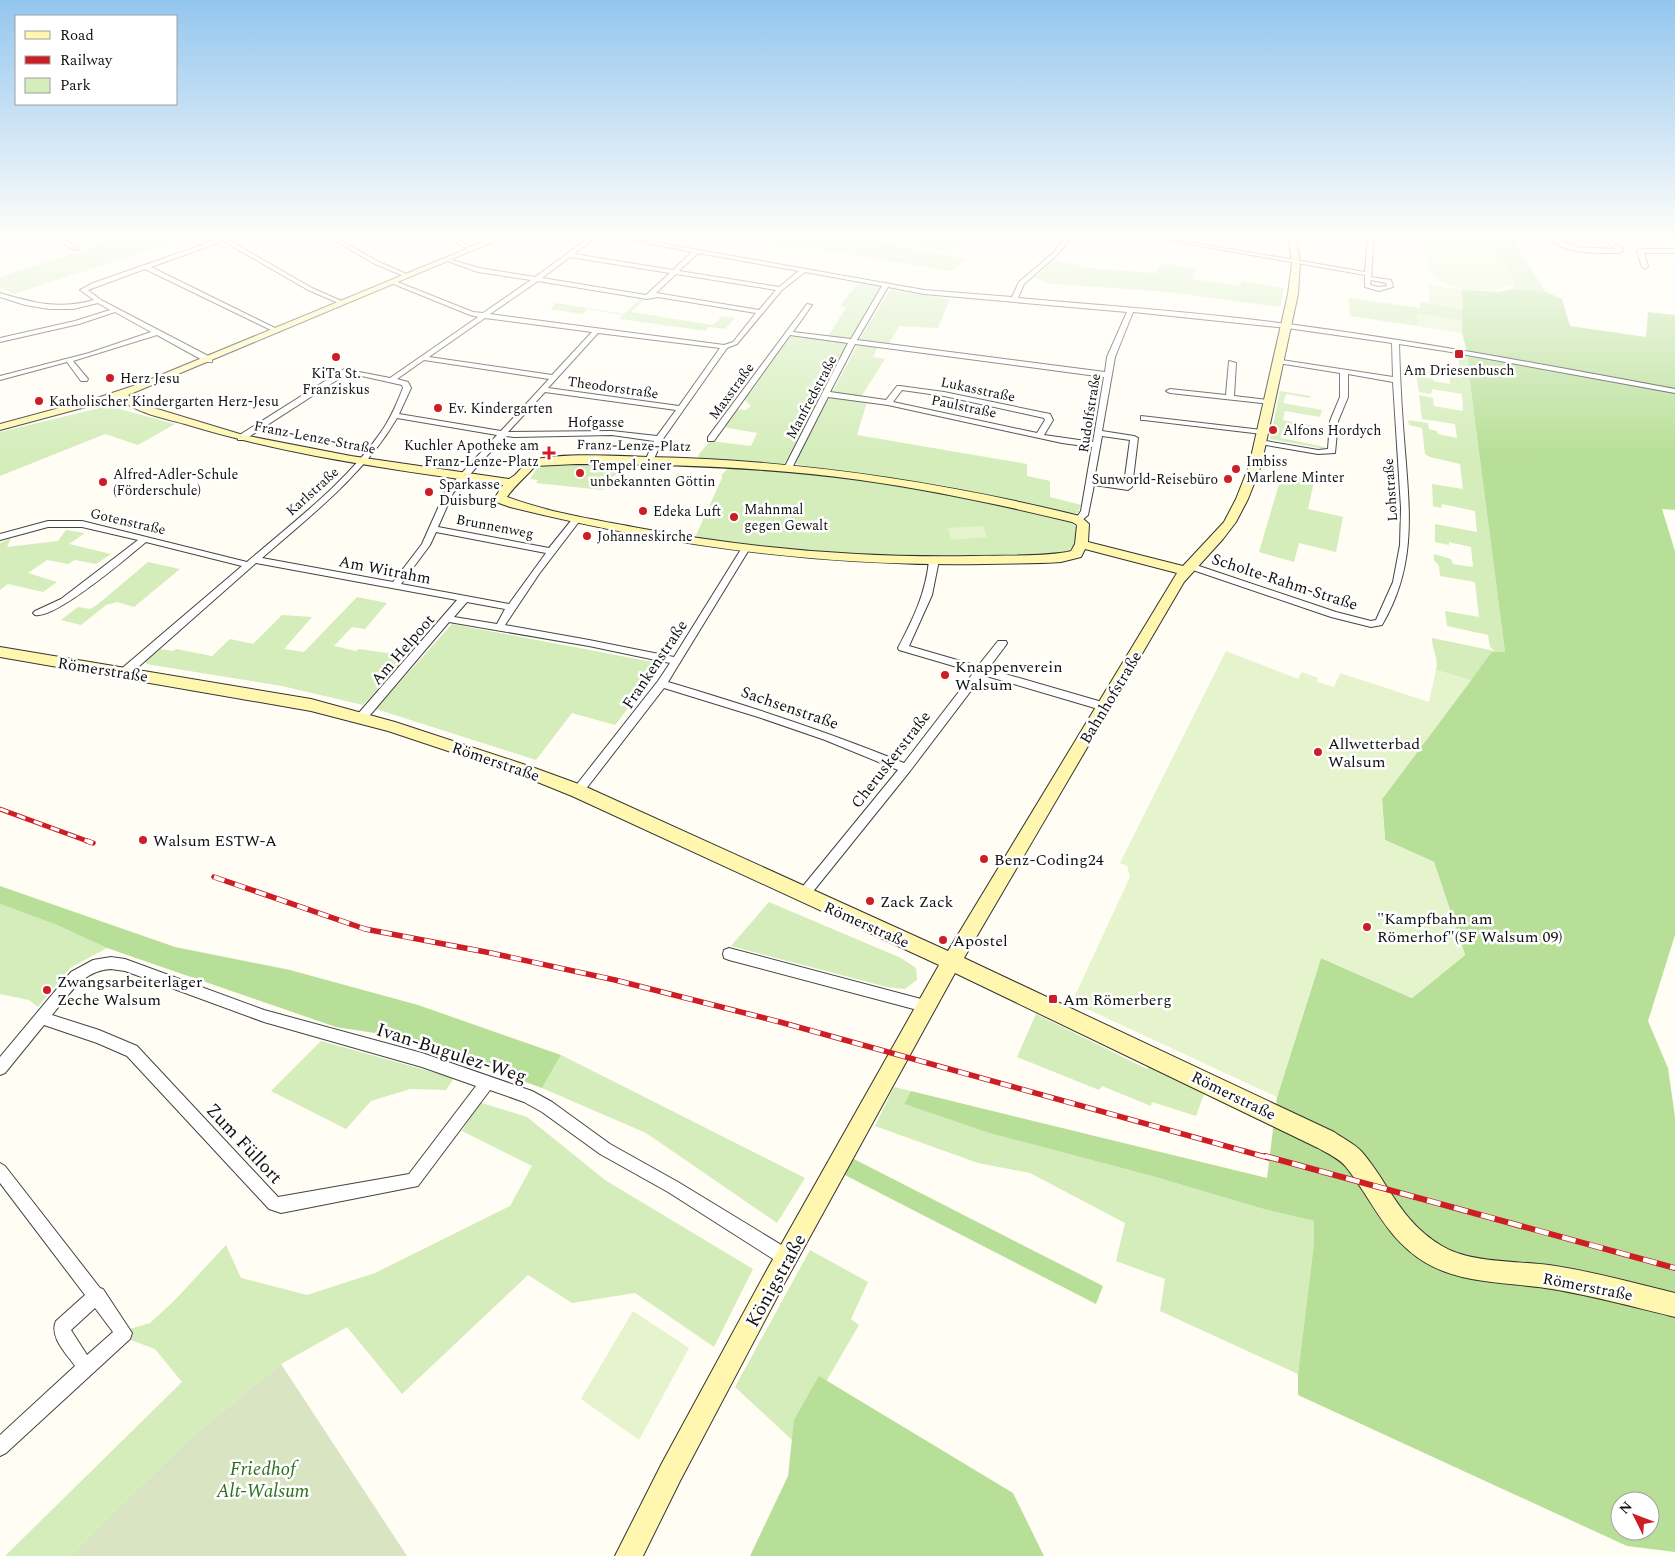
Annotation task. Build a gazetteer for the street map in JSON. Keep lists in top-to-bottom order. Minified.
{"streets":{"street":["Theodorstraße","Lukasstraße","Maxstraße","Manfredstraße","Paulstraße","Rudolfstraße","Hofgasse","Franz-Lenze-Straße","Franz-Lenze-Platz","Lohstraße","Karlstraße","Gotenstraße","Brunnenweg","Am Witrahm","Scholte-Rahm-Straße","Am Helpoot","Frankenstraße","Römerstraße","Bahnhofstraße","Sachsenstraße","Cheruskerstraße","Ivan-Bugulez-Weg","Zum Füllort","Königstraße"]},"crossings":[["Lukasstraße","Paulstraße"],["Manfredstraße","Paulstraße"],["Manfredstraße","Franz-Lenze-Platz"],["Paulstraße","Rudolfstraße"],["Rudolfstraße","Franz-Lenze-Platz"],["Hofgasse","Karlstraße"],["Franz-Lenze-Straße","Franz-Lenze-Platz"],["Franz-Lenze-Straße","Karlstraße"],["Lohstraße","Scholte-Rahm-Straße"],["Karlstraße","Gotenstraße"],["Karlstraße","Am Witrahm"],["Karlstraße","Römerstraße"],["Gotenstraße","Am Witrahm"],["Am Witrahm","Am Helpoot"],["Scholte-Rahm-Straße","Bahnhofstraße"],["Am Helpoot","Römerstraße"],["Frankenstraße","Römerstraße"],["Frankenstraße","Sachsenstraße"],["Römerstraße","Bahnhofstraße"],["Römerstraße","Cheruskerstraße"],["Römerstraße","Königstraße"],["Bahnhofstraße","Königstraße"],["Sachsenstraße","Cheruskerstraße"],["Ivan-Bugulez-Weg","Zum Füllort"],["Ivan-Bugulez-Weg","Königstraße"]],"parks":["Friedhof Alt-Walsum"],"places":{"transit":["Am Driesenbusch","Am Römerberg"],"other":["KiTa St. Franziskus","Herz Jesu","Katholischer Kindergarten Herz-Jesu","Ev. Kindergarten","Alfons Hordych","Imbiss Marlene Minter","Tempel einer unbekannten Göttin","Sunworld-Reisebüro","Alfred-Adler-Schule (Förderschule)","Sparkasse Duisburg","Edeka Luft","Mahnmal gegen Gewalt","Johanneskirche","Knappenverein Walsum","Allwetterbad Walsum","Walsum ESTW-A","Benz-Coding24","Zack Zack","\"Kampfbahn am Römerhof\"(SF Walsum 09)","Apostel","Zwangsarbeiterlager Zeche Walsum"],"health":["Kuchler Apotheke am Franz-Lenze-Platz"]},"legend":["Road","Railway","Park"],"north":"top left"}
